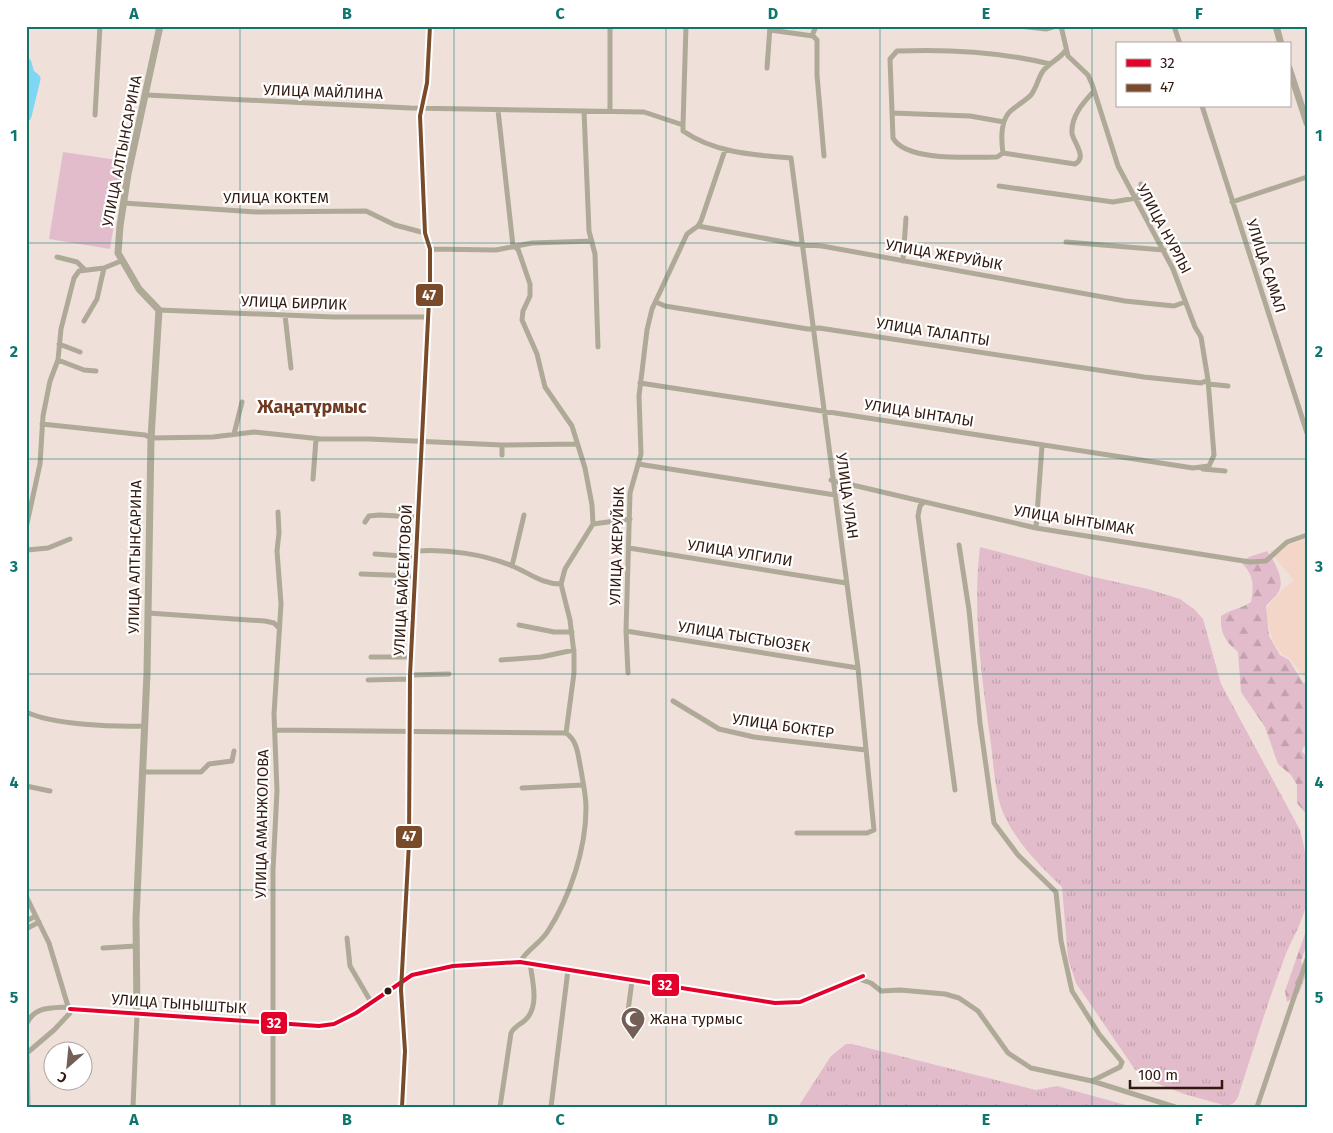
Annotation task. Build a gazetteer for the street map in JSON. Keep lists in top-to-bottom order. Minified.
{"streets":{"street":["УЛИЦА МАЙЛИНА","УЛИЦА АЛТЫНСАРИНА","УЛИЦА КОКТЕМ","УЛИЦА НУРЛЫ","УЛИЦА ЖЕРУЙЫК","УЛИЦА САМАЛ","УЛИЦА БИРЛИК","УЛИЦА ТАЛАПТЫ","УЛИЦА ЫНТАЛЫ","УЛИЦА УЛАН","УЛИЦА ЫНТЫМАК","УЛИЦА УЛГИЛИ","УЛИЦА БАЙСЕИТОВОЙ","УЛИЦА ТЫСТЫОЗЕК","УЛИЦА БОКТЕР","УЛИЦА АМАНЖОЛОВА","УЛИЦА ТЫНЫШТЫК"]},"crossings":[["УЛИЦА МАЙЛИНА","УЛИЦА АЛТЫНСАРИНА"],["УЛИЦА МАЙЛИНА","УЛИЦА ЖЕРУЙЫК"],["УЛИЦА МАЙЛИНА","УЛИЦА УЛАН"],["УЛИЦА МАЙЛИНА","УЛИЦА БАЙСЕИТОВОЙ"],["УЛИЦА АЛТЫНСАРИНА","УЛИЦА КОКТЕМ"],["УЛИЦА АЛТЫНСАРИНА","УЛИЦА БИРЛИК"],["УЛИЦА АЛТЫНСАРИНА","УЛИЦА ТЫНЫШТЫК"],["УЛИЦА КОКТЕМ","УЛИЦА БАЙСЕИТОВОЙ"],["УЛИЦА НУРЛЫ","УЛИЦА ЖЕРУЙЫК"],["УЛИЦА НУРЛЫ","УЛИЦА ТАЛАПТЫ"],["УЛИЦА НУРЛЫ","УЛИЦА ЫНТАЛЫ"],["УЛИЦА ЖЕРУЙЫК","УЛИЦА ТАЛАПТЫ"],["УЛИЦА ЖЕРУЙЫК","УЛИЦА ЫНТАЛЫ"],["УЛИЦА ЖЕРУЙЫК","УЛИЦА УЛАН"],["УЛИЦА ЖЕРУЙЫК","УЛИЦА УЛГИЛИ"],["УЛИЦА ЖЕРУЙЫК","УЛИЦА ТЫСТЫОЗЕК"],["УЛИЦА БИРЛИК","УЛИЦА БАЙСЕИТОВОЙ"],["УЛИЦА ТАЛАПТЫ","УЛИЦА УЛАН"],["УЛИЦА ЫНТАЛЫ","УЛИЦА УЛАН"],["УЛИЦА УЛАН","УЛИЦА ЫНТЫМАК"],["УЛИЦА УЛАН","УЛИЦА УЛГИЛИ"],["УЛИЦА УЛАН","УЛИЦА ТЫСТЫОЗЕК"],["УЛИЦА УЛАН","УЛИЦА БОКТЕР"],["УЛИЦА БАЙСЕИТОВОЙ","УЛИЦА ТЫНЫШТЫК"],["УЛИЦА АМАНЖОЛОВА","УЛИЦА ТЫНЫШТЫК"]],"districts":["Жаңатұрмыс"],"places":{"mosque":["Жана турмыс"]},"lines":["transit line 47","transit line 32"],"legend":["32","47"],"scale_bar":"100 m","north":"bottom left","grid":{"columns":["A","B","C","D","E","F"],"rows":["1","2","3","4","5"]}}
